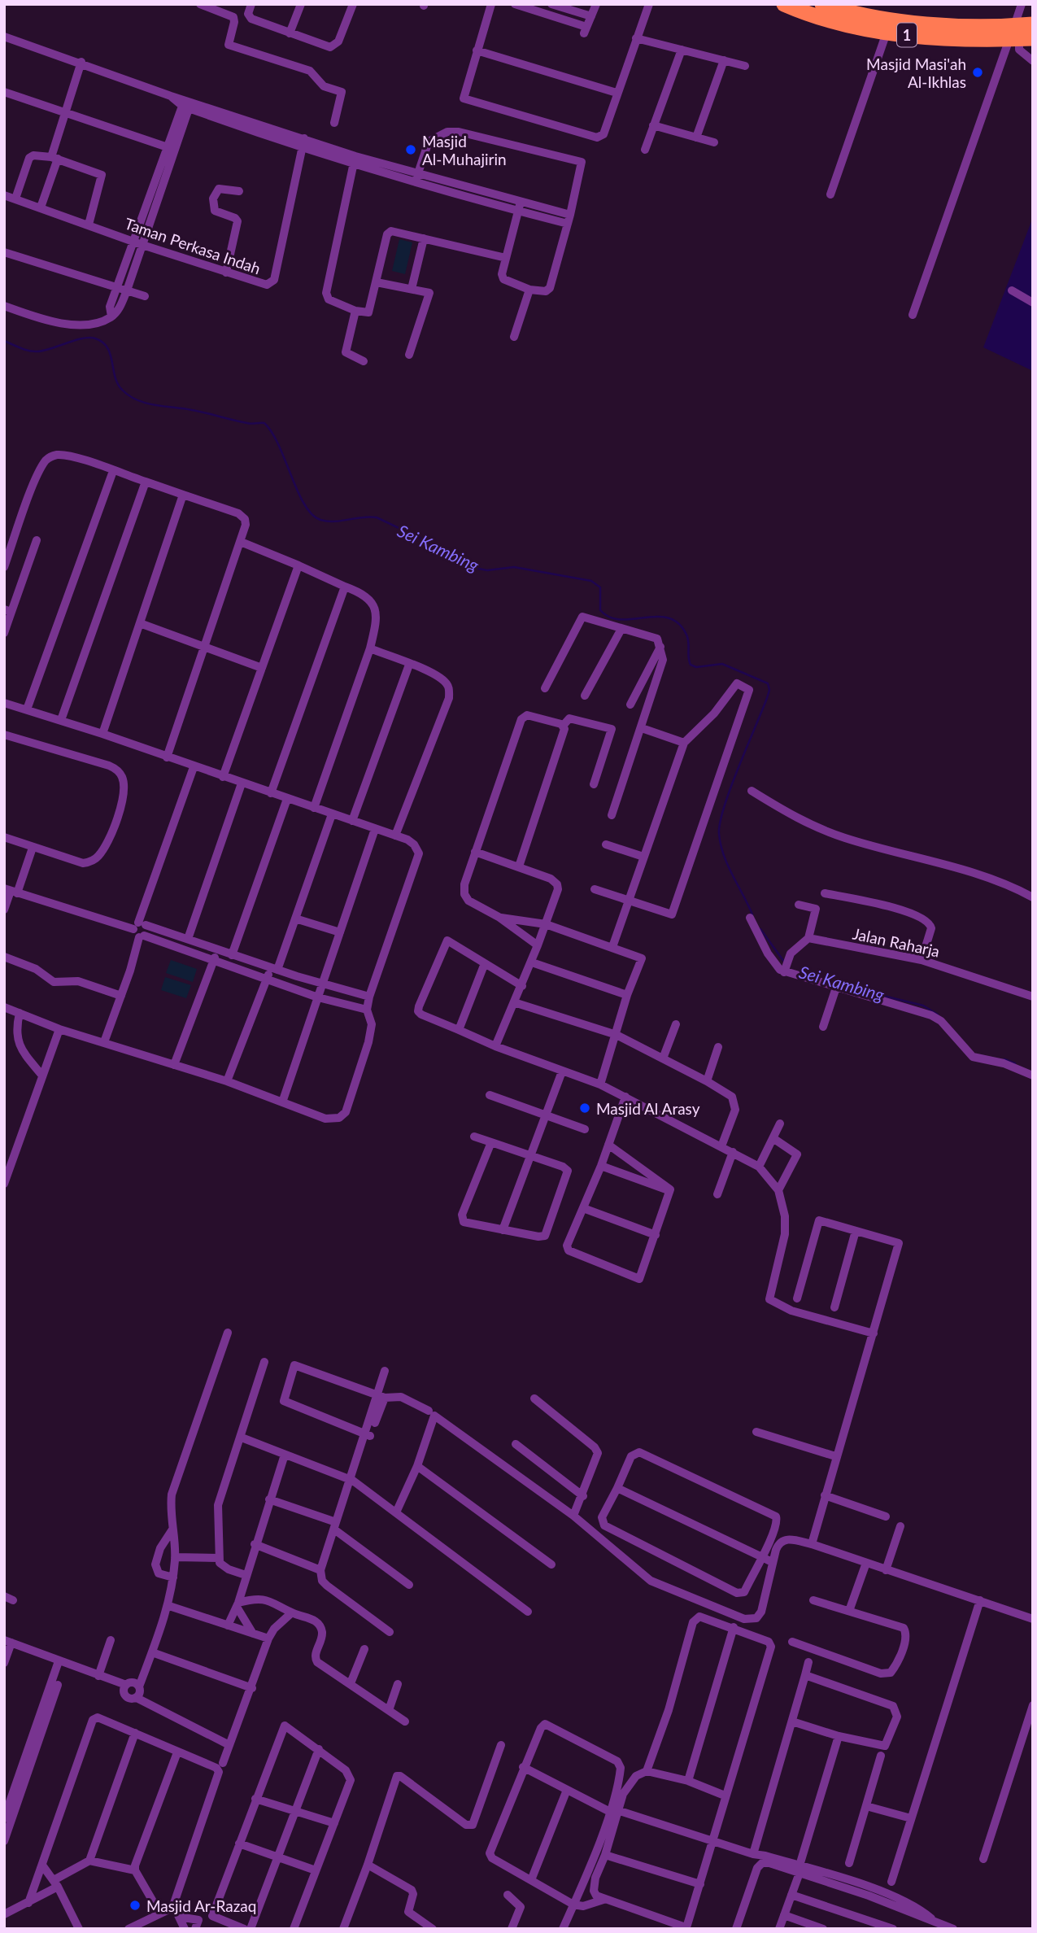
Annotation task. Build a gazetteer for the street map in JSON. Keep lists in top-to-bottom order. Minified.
{"streets":{"highway":["1"],"street":["Taman Perkasa Indah","Jalan Raharja"]},"water":["Sei Kambing"],"places":["Masjid Masi'ah Al-Ikhlas","Masjid Al-Muhajirin","Masjid Al Arasy","Masjid Ar-Razaq"]}
